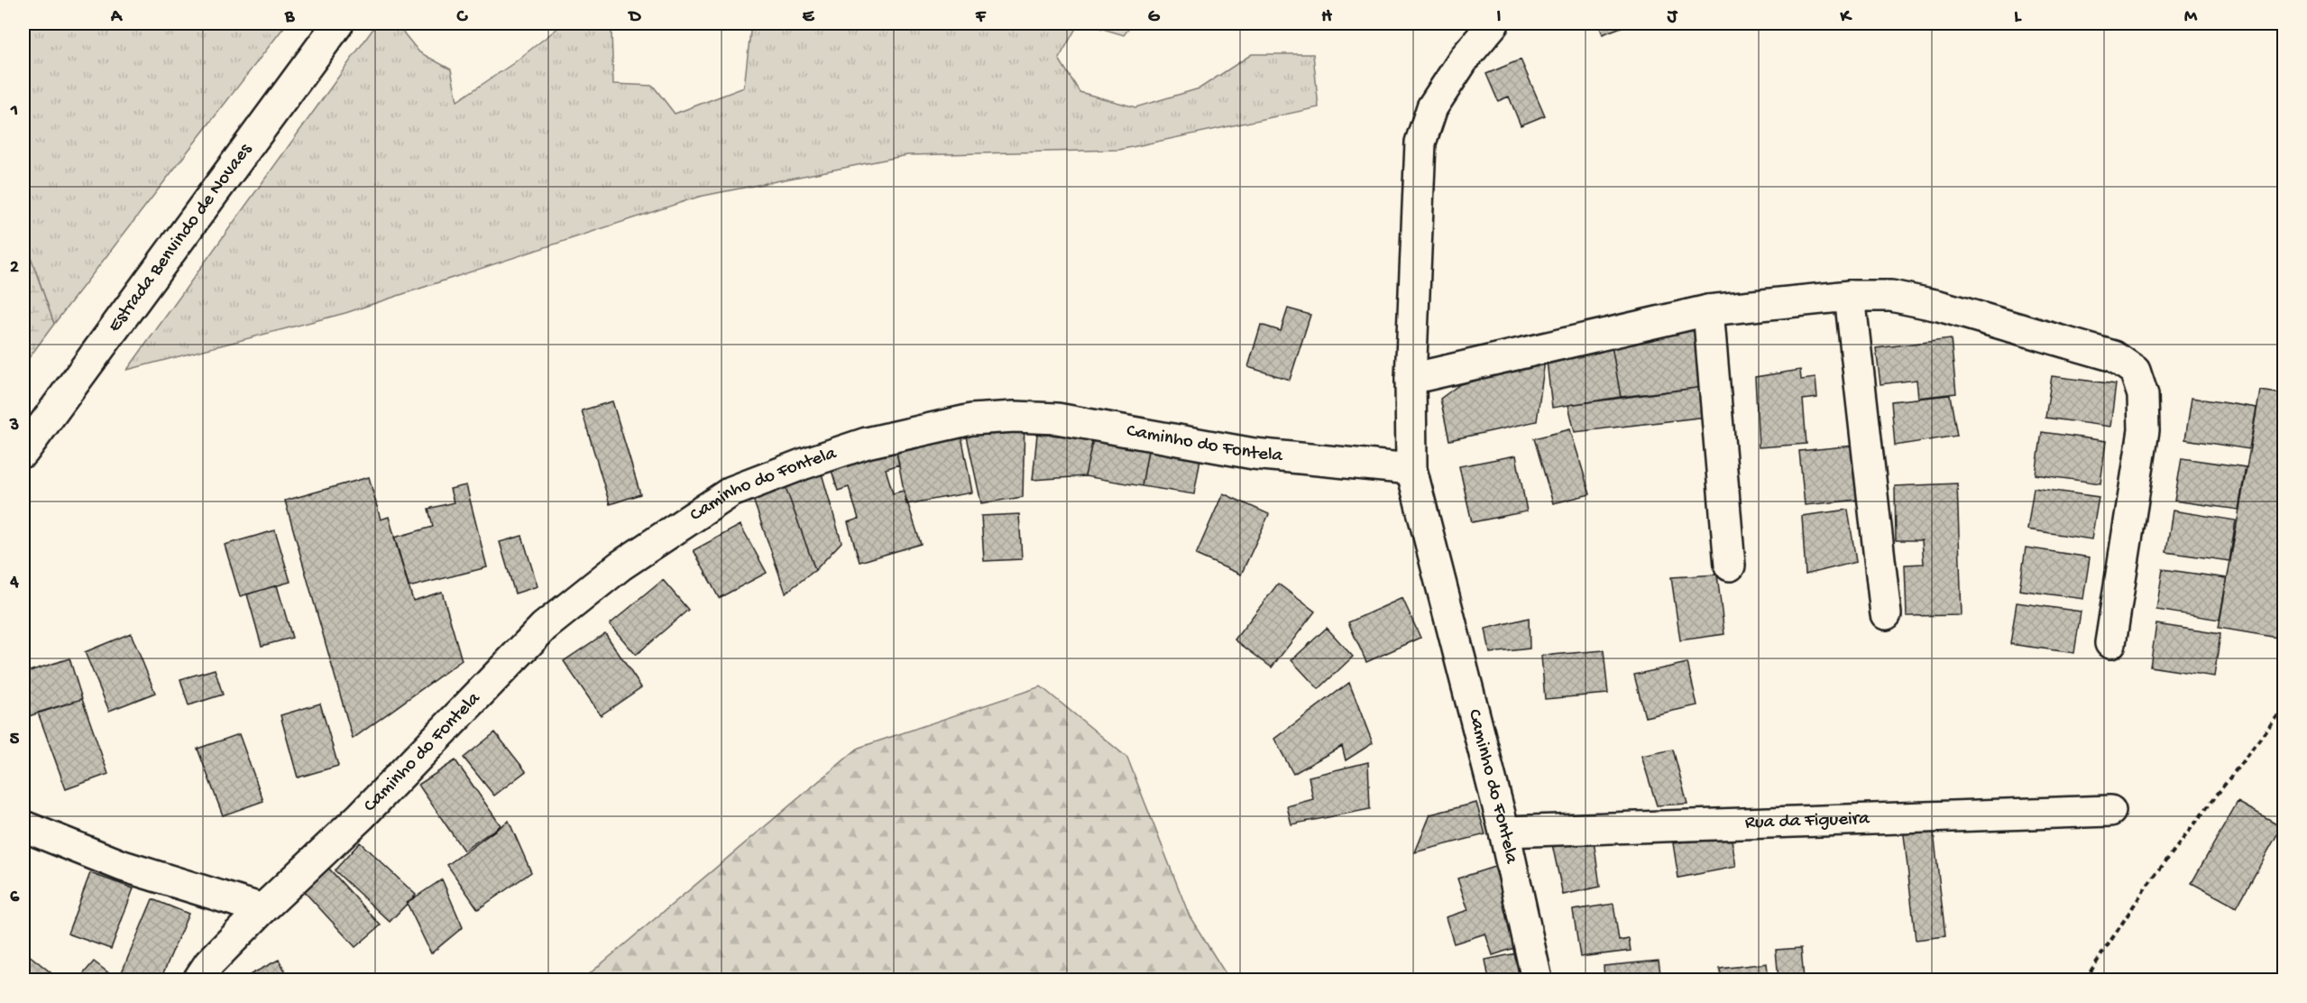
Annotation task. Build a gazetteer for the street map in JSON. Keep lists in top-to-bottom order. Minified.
{"streets":{"street":["Estrada Benvindo de Novaes","Caminho do Fontela","Rua da Figueira"]},"crossings":[["Caminho do Fontela","Rua da Figueira"]],"grid":{"columns":["A","B","C","D","E","F","G","H","I","J","K","L","M"],"rows":["1","2","3","4","5","6"]}}
